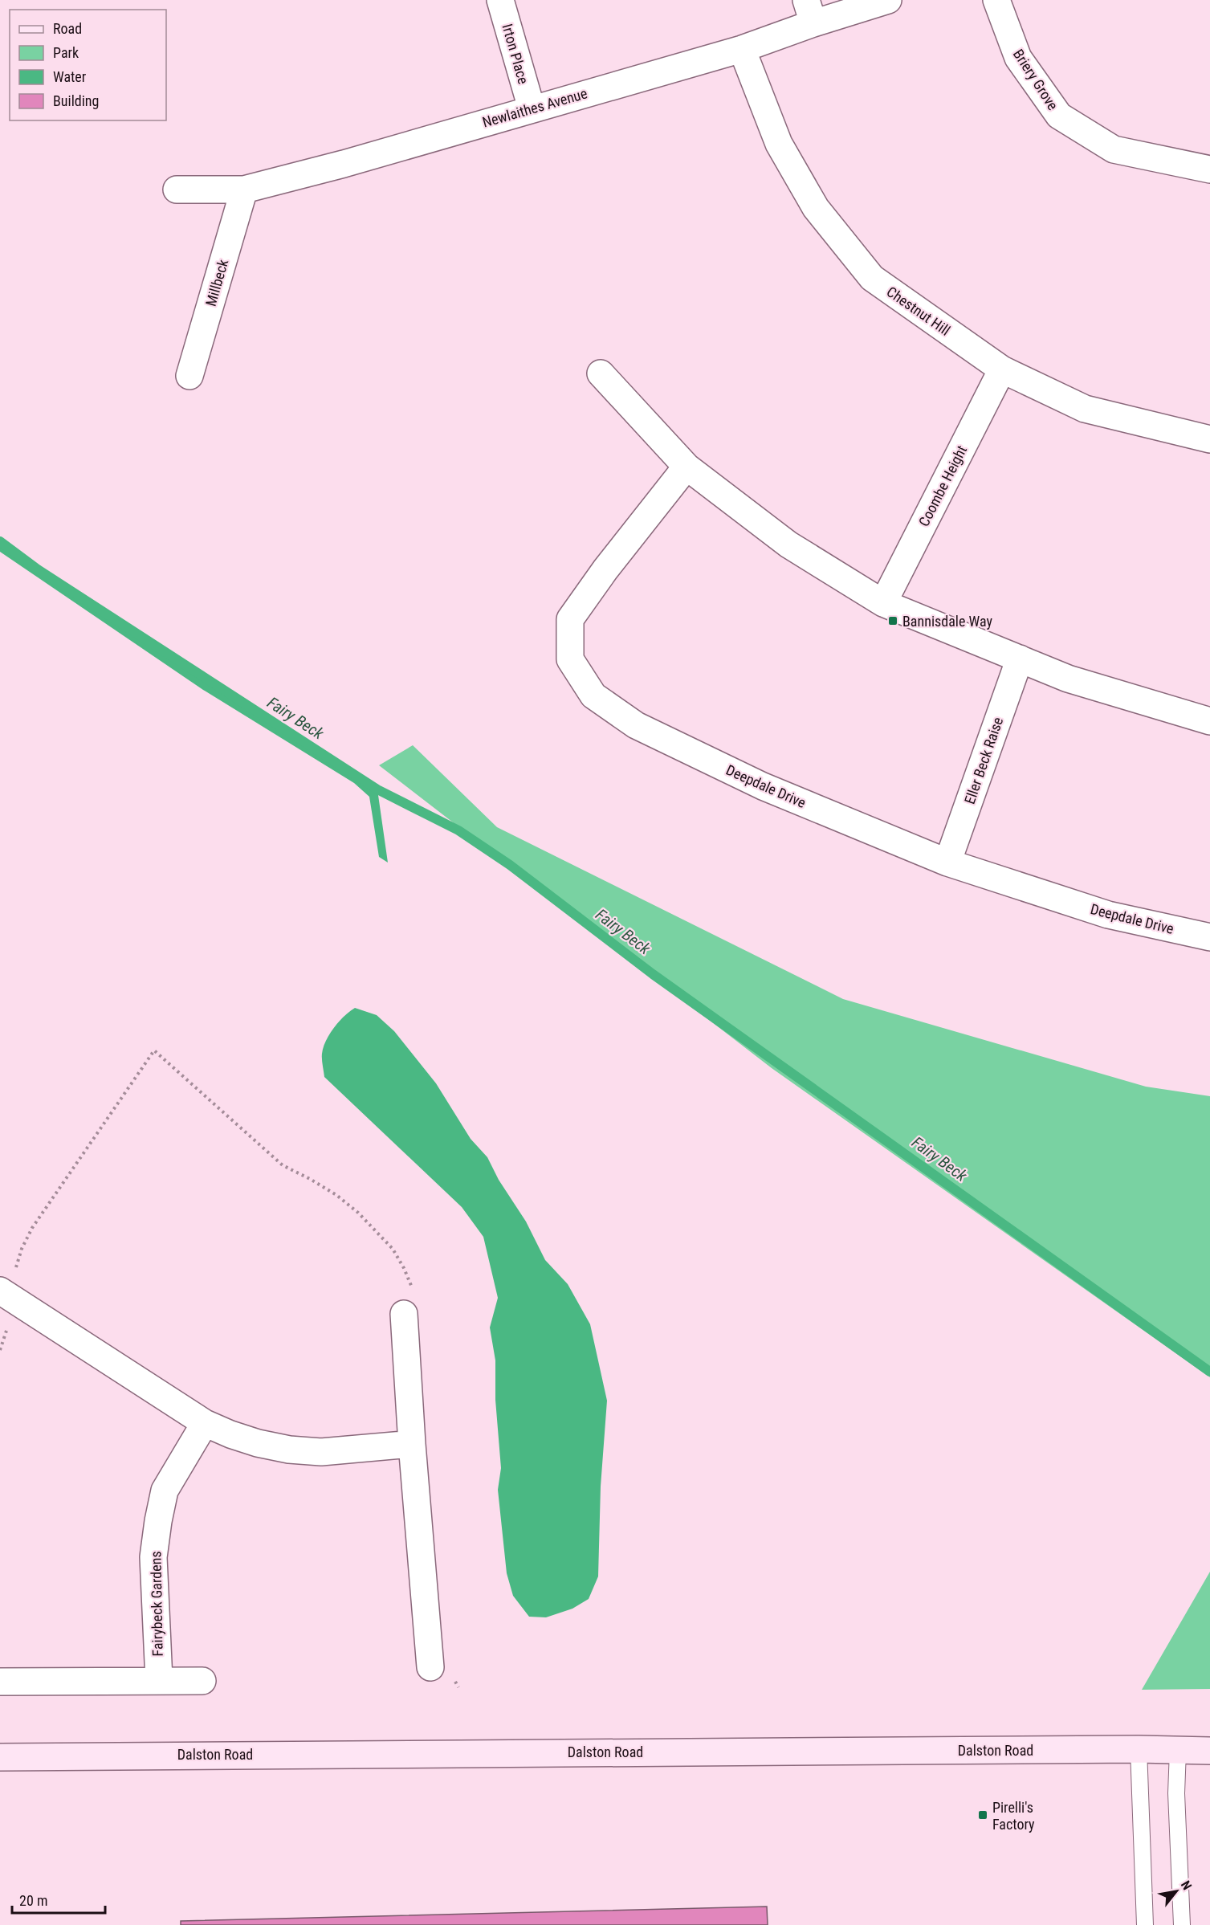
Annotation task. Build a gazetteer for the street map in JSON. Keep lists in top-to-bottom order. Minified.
{"streets":{"main road":["Dalston Road"],"street":["Irton Place","Briery Grove","Newlaithes Avenue","Millbeck","Chestnut Hill","Coombe Height","Eller Beck Raise","Deepdale Drive","Fairybeck Gardens"]},"crossings":[["Irton Place","Newlaithes Avenue"],["Newlaithes Avenue","Millbeck"],["Newlaithes Avenue","Chestnut Hill"],["Chestnut Hill","Coombe Height"],["Eller Beck Raise","Deepdale Drive"]],"water":["Fairy Beck"],"places":{"transit":["Bannisdale Way","Pirelli's Factory"]},"legend":["Road","Park","Water","Building"],"scale_bar":"20 m","north":"top right"}
